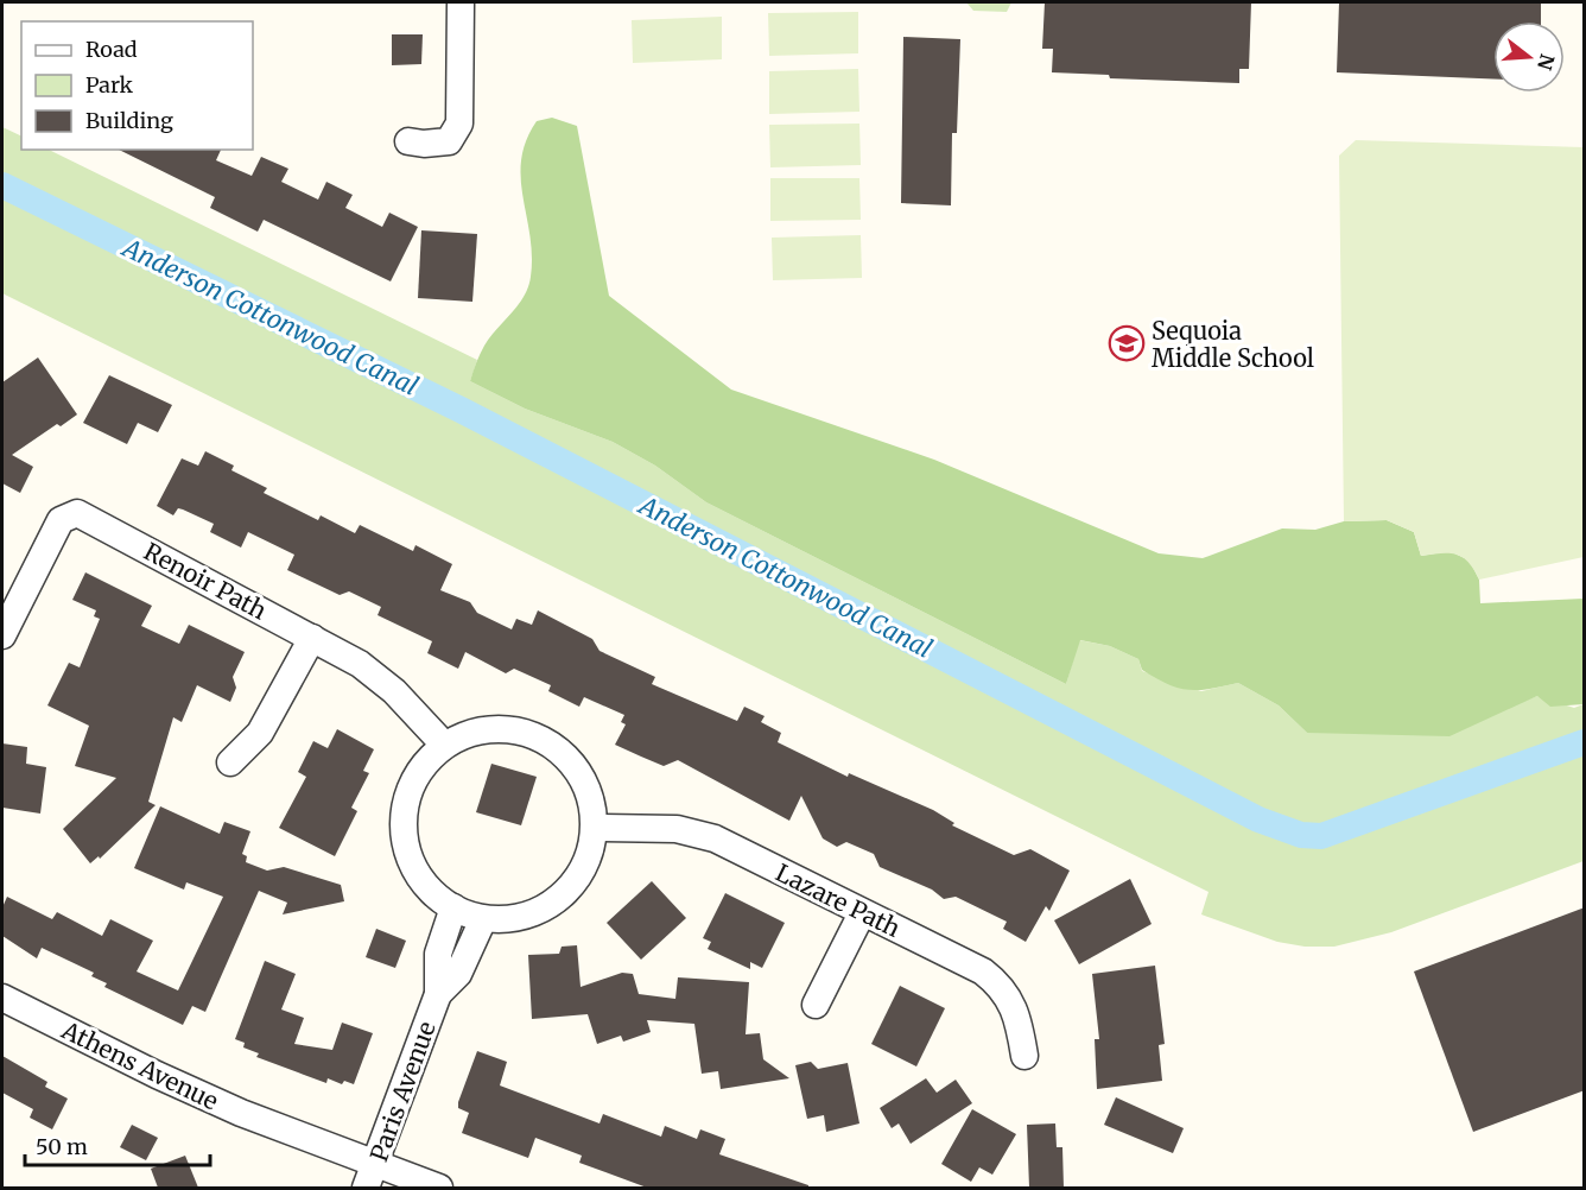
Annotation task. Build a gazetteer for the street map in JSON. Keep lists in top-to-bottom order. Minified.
{"streets":{"street":["Renoir Path","Lazare Path","Athens Avenue","Paris Avenue"]},"crossings":[["Renoir Path","Lazare Path"],["Renoir Path","Paris Avenue"],["Lazare Path","Paris Avenue"],["Athens Avenue","Paris Avenue"]],"water":["Anderson Cottonwood Canal"],"places":{"school or university":["Sequoia Middle School"]},"legend":["Road","Park","Building"],"scale_bar":"50 m","north":"right"}
